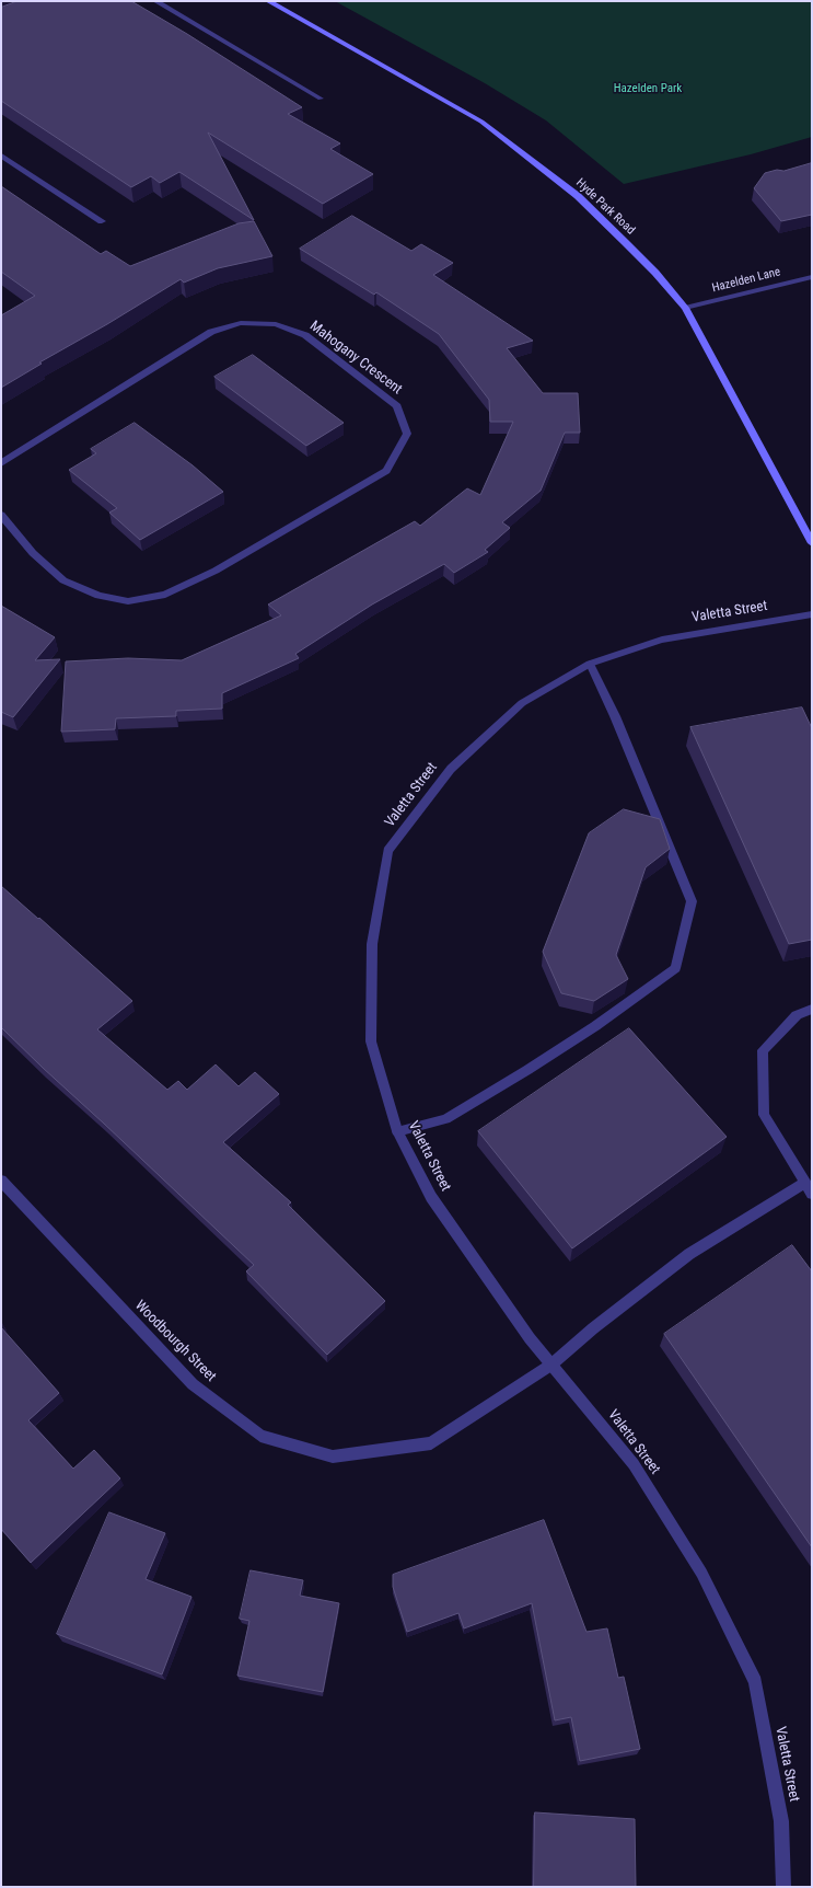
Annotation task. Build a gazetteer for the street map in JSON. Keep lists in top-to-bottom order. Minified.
{"streets":{"main road":["Hyde Park Road"],"street":["Hazelden Lane","Mahogany Crescent","Valetta Street","Woodbourgh Street"]},"crossings":[["Hyde Park Road","Hazelden Lane"],["Valetta Street","Woodbourgh Street"]],"parks":["Hazelden Park"]}
